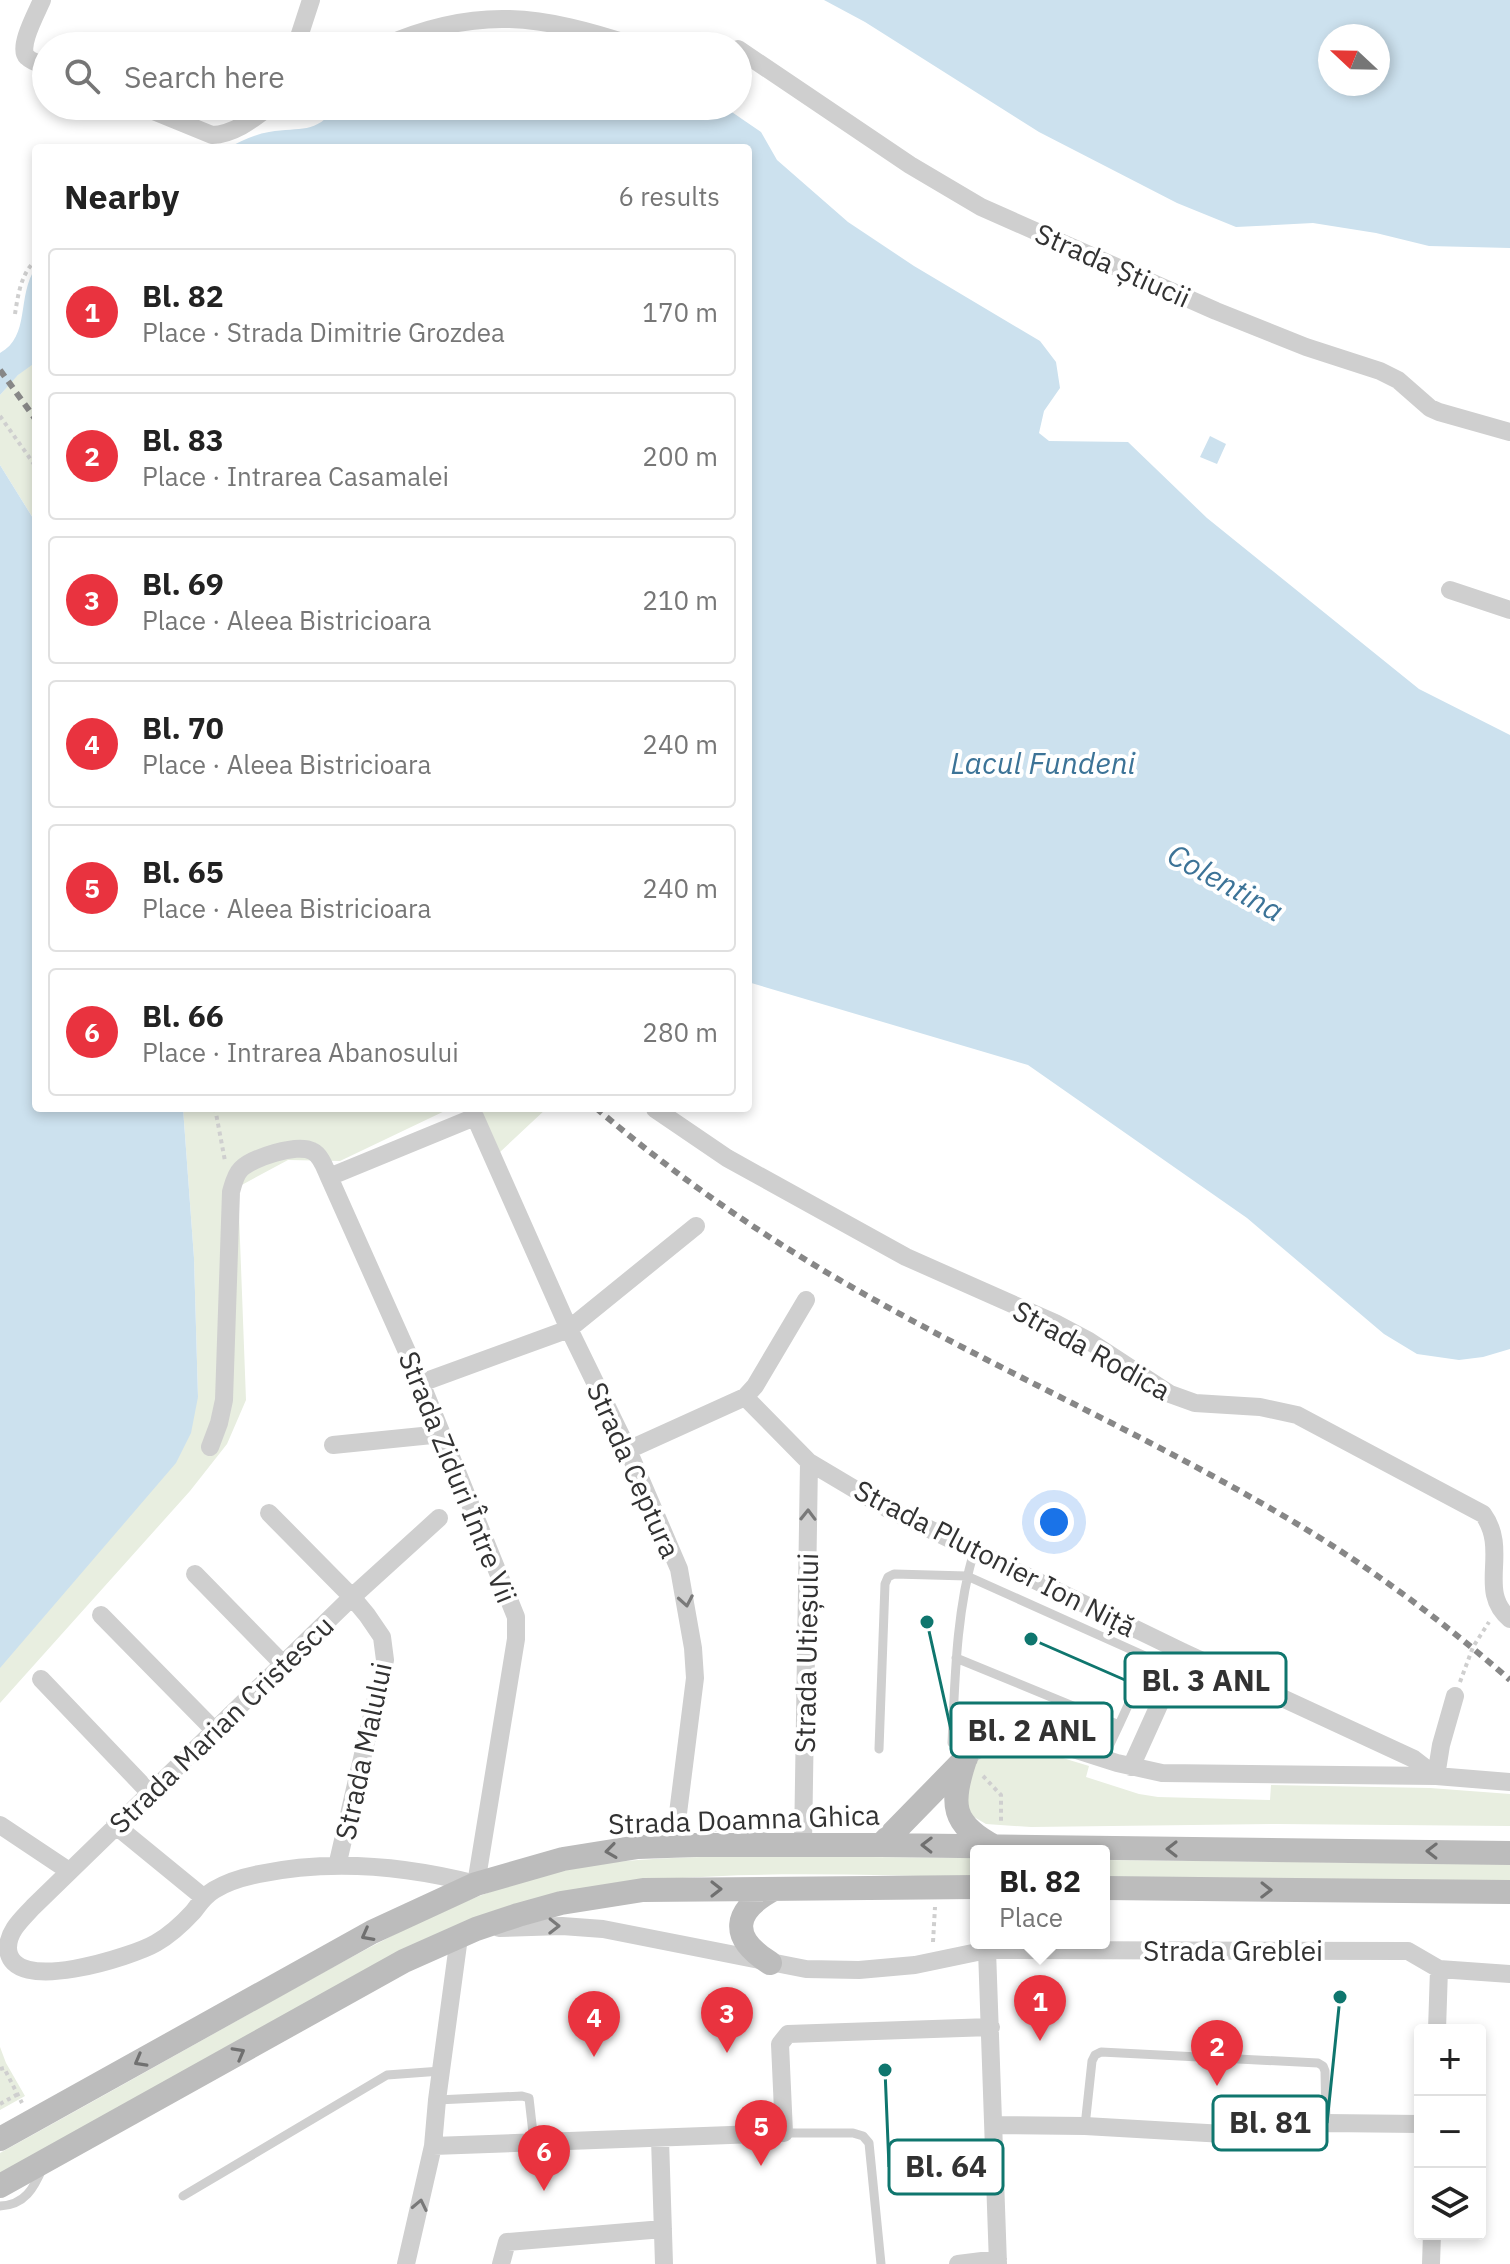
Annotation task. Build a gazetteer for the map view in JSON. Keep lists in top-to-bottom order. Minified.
{"streets":{"main road":["Strada Doamna Ghica"],"street":["Strada Știucii","Strada Rodica","Strada Ceptura","Strada Ziduri Între Vii","Strada Plutonier Ion Niță","Strada Utieșului","Strada Marian Cristescu","Strada Malului","Strada Greblei"]},"crossings":[["Strada Ceptura","Strada Ziduri Între Vii"],["Strada Ceptura","Strada Doamna Ghica"],["Strada Ziduri Între Vii","Strada Doamna Ghica"],["Strada Plutonier Ion Niță","Strada Utieșului"],["Strada Utieșului","Strada Doamna Ghica"],["Strada Marian Cristescu","Strada Malului"]],"one_way":["Strada Ceptura","Strada Utieșului"],"water":["Lacul Fundeni","Colentina"],"places":["Bl. 2 ANL","Bl. 3 ANL","Bl. 81","Bl. 64"],"north":"left","page":{"search":"Search here","heading":["Nearby","6 results"],"list":[{"mark":"1","name":"Bl. 82","note":"Place · Strada Dimitrie Grozdea","value":"170 m"},{"mark":"2","name":"Bl. 83","note":"Place · Intrarea Casamalei","value":"200 m"},{"mark":"3","name":"Bl. 69","note":"Place · Aleea Bistricioara","value":"210 m"},{"mark":"4","name":"Bl. 70","note":"Place · Aleea Bistricioara","value":"240 m"},{"mark":"5","name":"Bl. 65","note":"Place · Aleea Bistricioara","value":"240 m"},{"mark":"6","name":"Bl. 66","note":"Place · Intrarea Abanosului","value":"280 m"}],"popup":["Bl. 82","Place"],"pins":["1","3","4","2","5","6"],"map_buttons":["+","−"]}}
